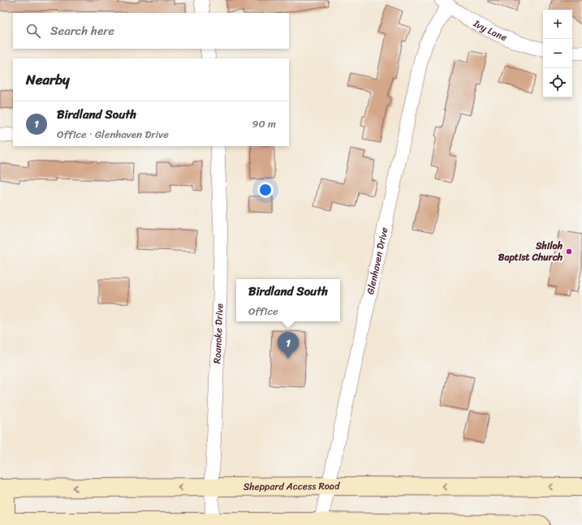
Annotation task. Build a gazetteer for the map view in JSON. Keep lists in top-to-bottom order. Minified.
{"streets":{"main road":["Sheppard Access Road"],"street":["Ivy Lane","Glenhaven Drive","Roanoke Drive"]},"crossings":[["Ivy Lane","Glenhaven Drive"],["Glenhaven Drive","Sheppard Access Road"],["Roanoke Drive","Sheppard Access Road"]],"places":["Shiloh Baptist Church"],"page":{"map_buttons":["+","−"],"search":"Search here","heading":"Nearby","list":[{"mark":"1","name":"Birdland South","note":"Office · Glenhaven Drive","value":"90 m"}],"popup":["Birdland South","Office"],"pins":"1"}}
